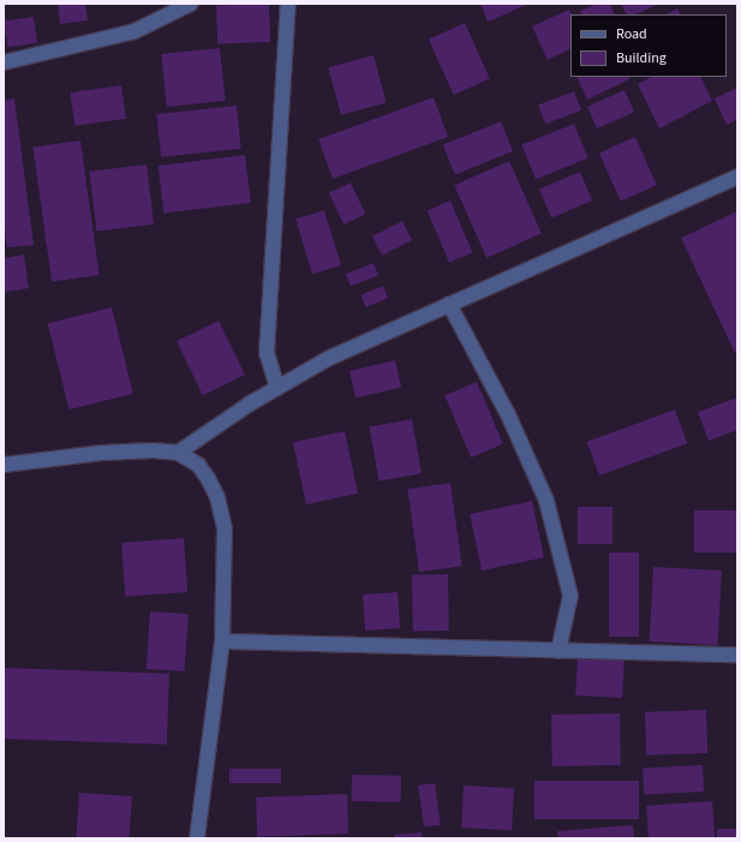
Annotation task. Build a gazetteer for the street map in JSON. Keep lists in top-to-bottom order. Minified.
{"legend":["Road","Building"]}
